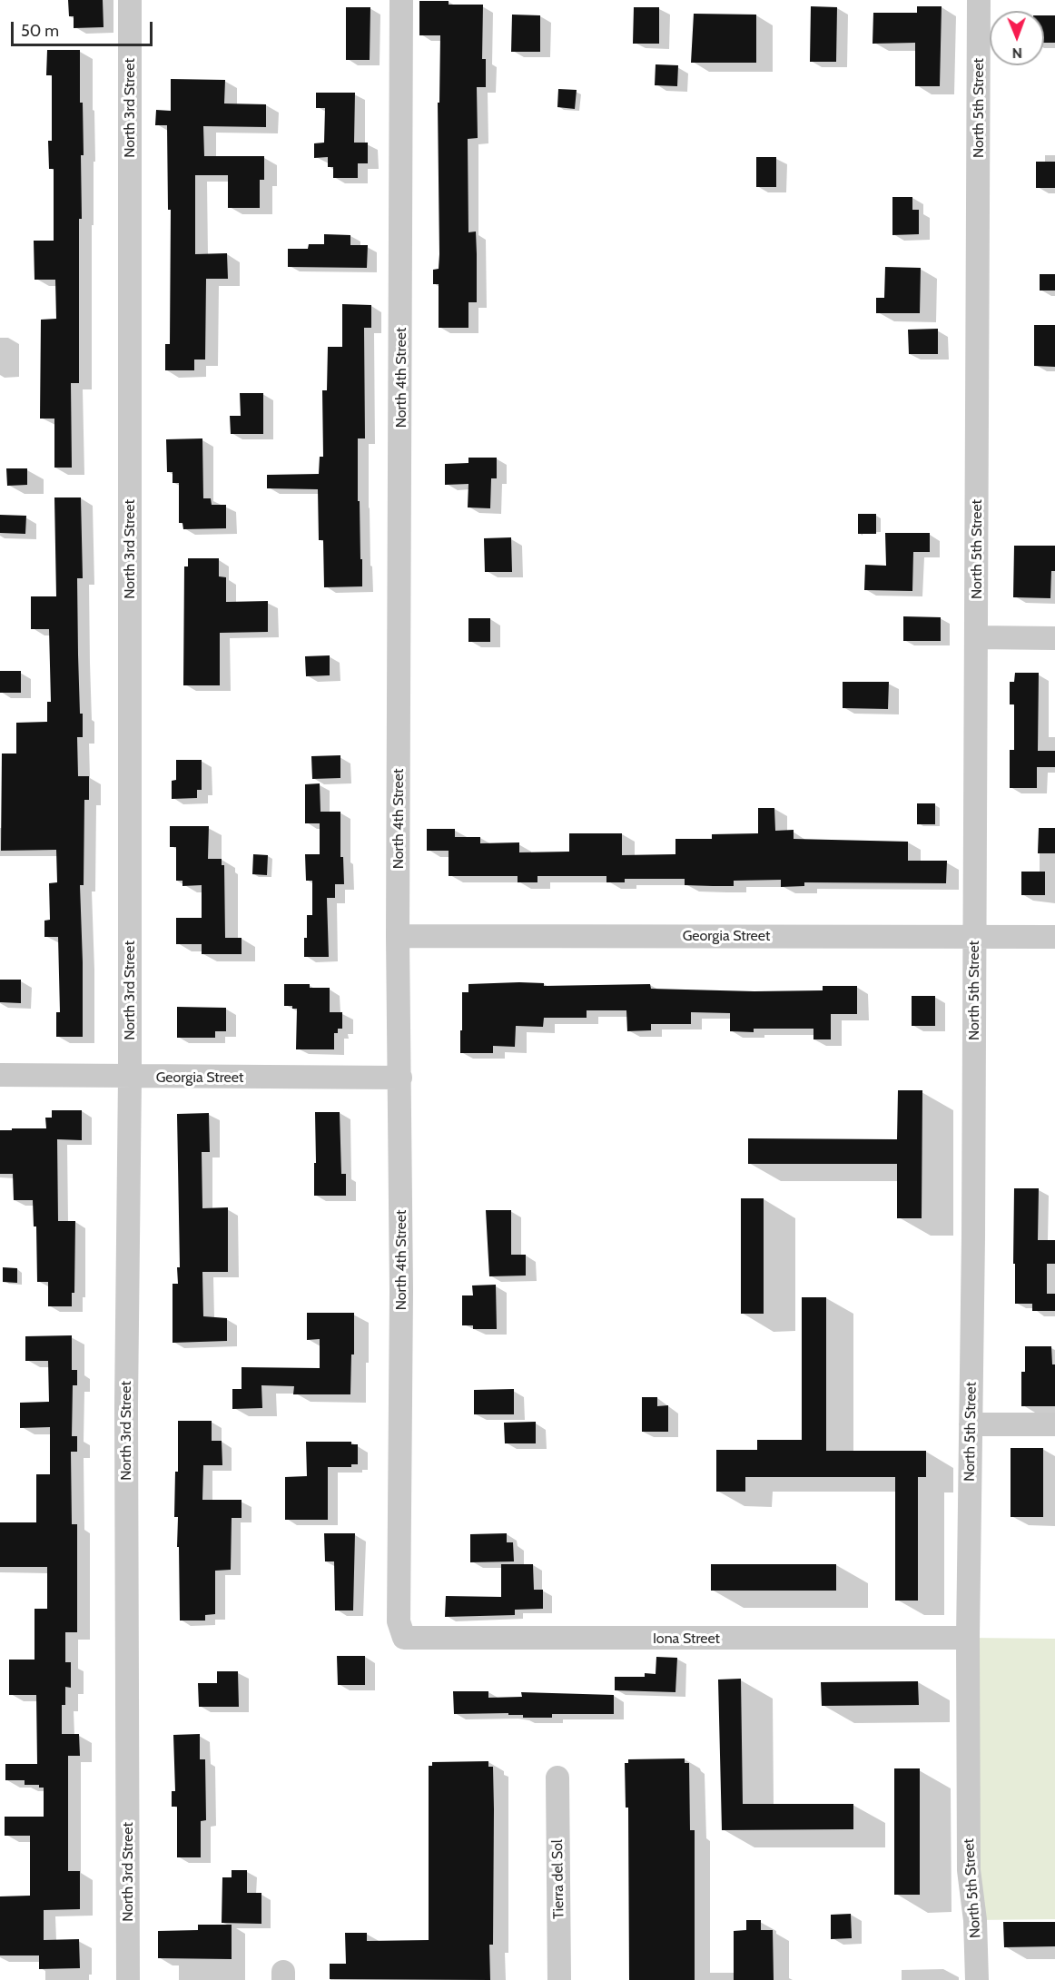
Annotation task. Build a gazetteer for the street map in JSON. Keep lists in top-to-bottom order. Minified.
{"streets":{"street":["North 3rd Street","North 5th Street","North 4th Street","Georgia Street","Iona Street","Tierra del Sol"]},"crossings":[["North 3rd Street","Georgia Street"],["North 5th Street","Georgia Street"],["North 5th Street","Iona Street"],["North 4th Street","Georgia Street"],["North 4th Street","Iona Street"]],"scale_bar":"50 m","north":"bottom"}
